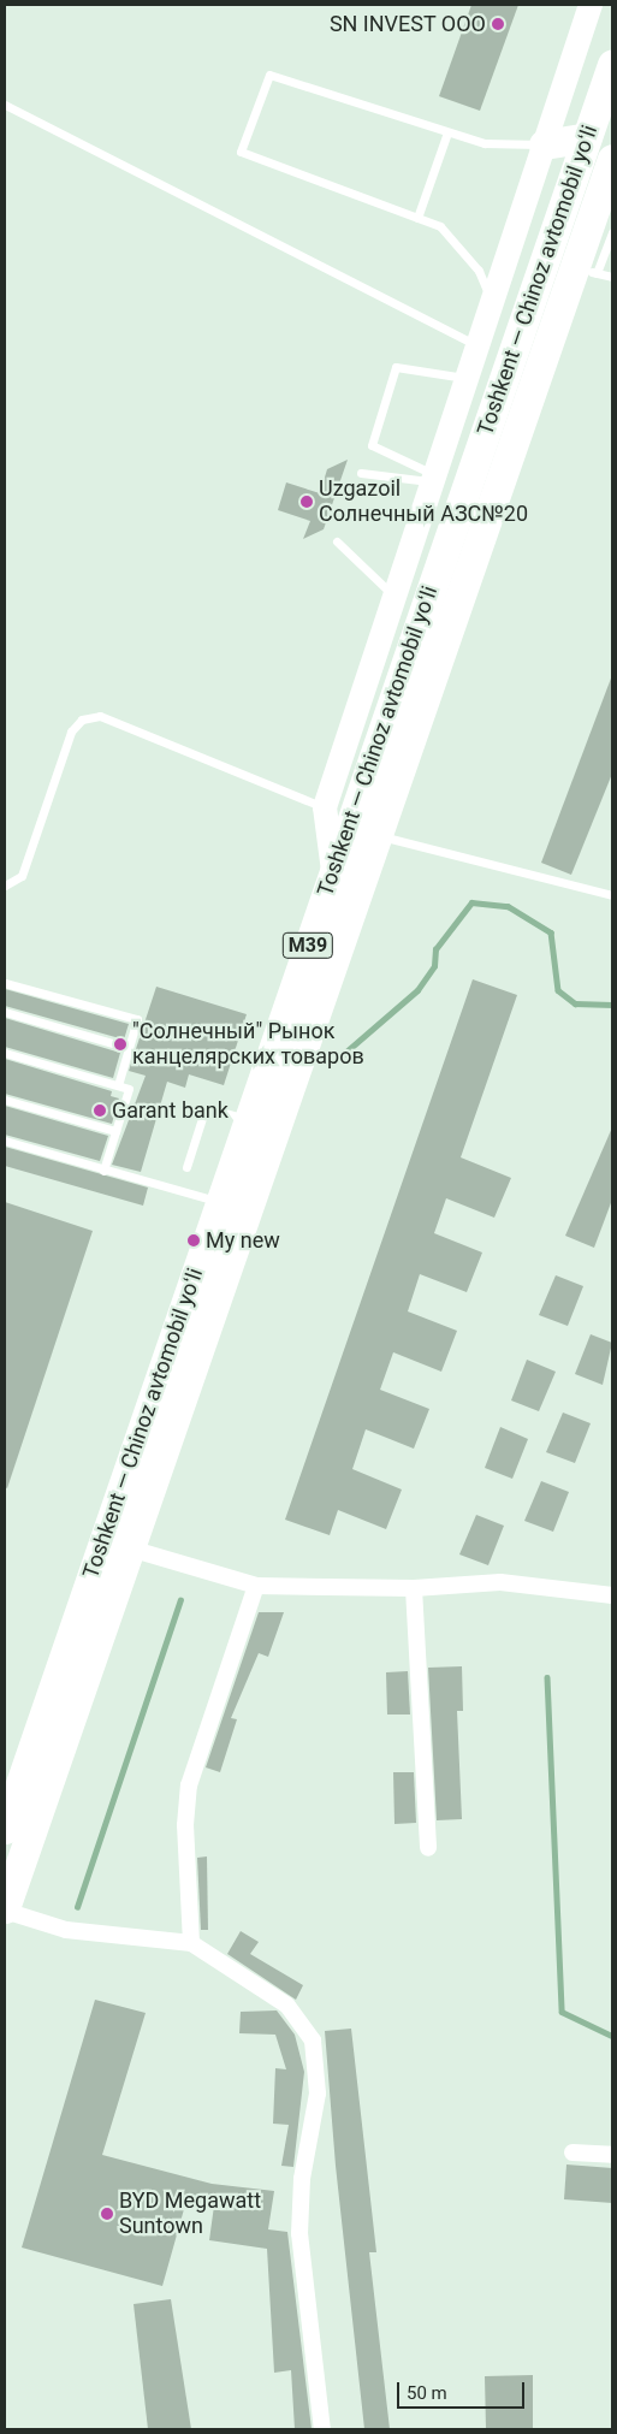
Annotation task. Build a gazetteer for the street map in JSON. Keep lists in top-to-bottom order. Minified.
{"streets":{"highway":["Toshkent — Chinoz avtomobil yoʻli","M39"]},"crossings":[["Toshkent — Chinoz avtomobil yoʻli","M39"]],"places":["SN INVEST ООО","Uzgazoil Солнечный АЗС№20","\"Солнечный\" Рынок канцелярских товаров","Garant bank","My new","BYD Megawatt Suntown"],"scale_bar":"50 m"}
